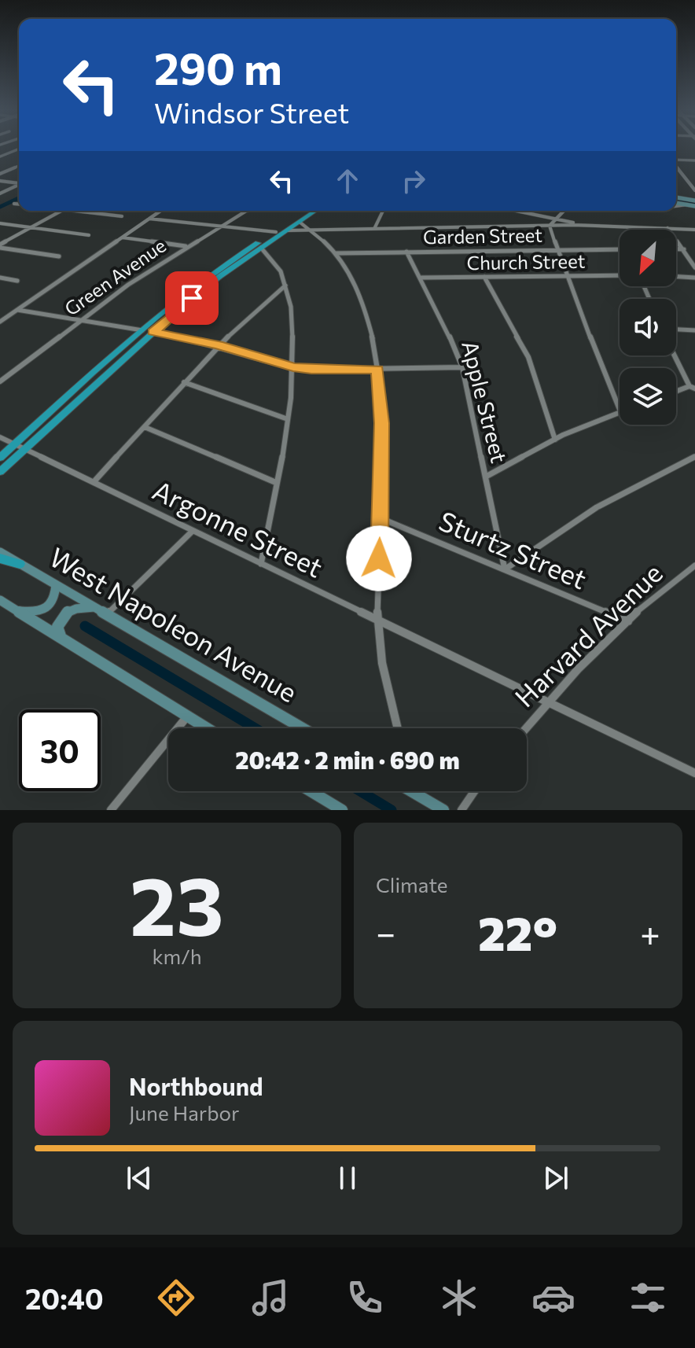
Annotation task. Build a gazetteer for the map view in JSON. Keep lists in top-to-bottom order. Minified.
{"streets":{"main road":["West Napoleon Avenue"],"street":["Garden Street","Church Street","Green Avenue","Apple Street","Argonne Street","Sturtz Street","Harvard Avenue"]},"crossings":[["Garden Street","Apple Street"],["Church Street","Apple Street"],["Apple Street","Sturtz Street"],["Argonne Street","Harvard Avenue"],["Sturtz Street","Harvard Avenue"]],"north":"bottom left","page":{"turn":["290 m","Windsor Street"],"limit":"30","trip":"20:42 · 2 min · 690 m","tile":[["23","km/h"],"Climate"],"heat":["−","22°","+"],"song":["Northbound","June Harbor"],"tabs":"20:40"}}
